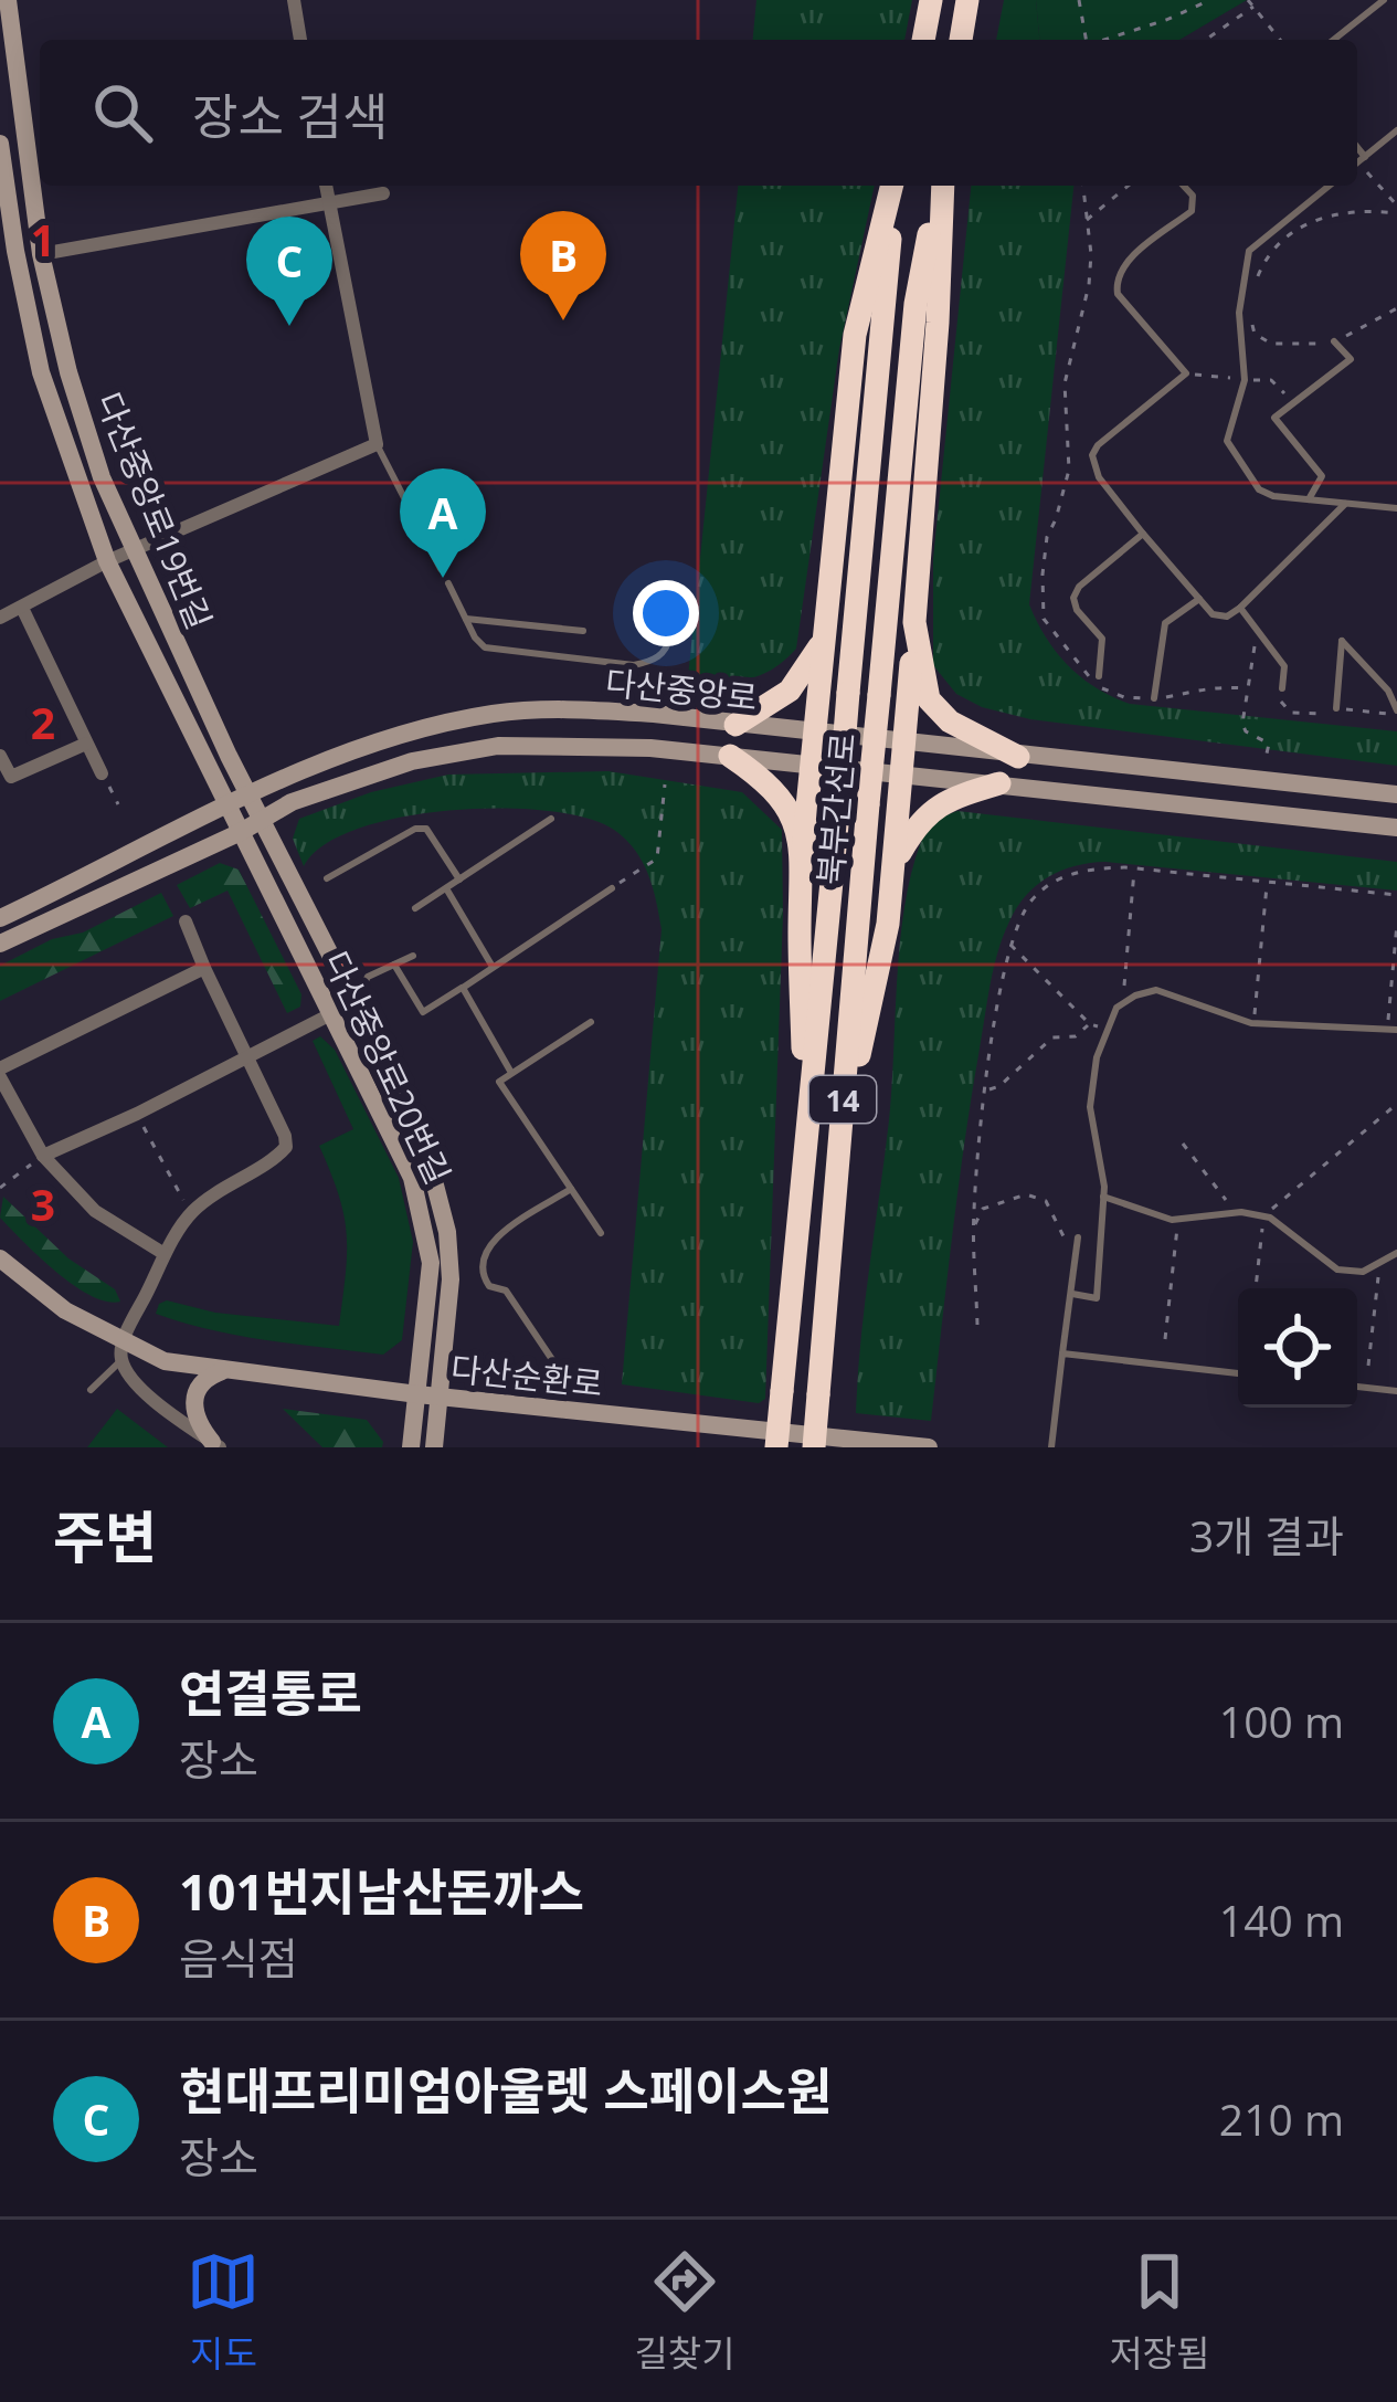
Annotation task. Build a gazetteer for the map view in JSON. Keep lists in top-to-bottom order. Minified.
{"streets":{"highway":["북부간선로","14"],"street":["다산중앙로19번길","다산중앙로","다산중앙로20번길","다산순환로"]},"crossings":[["다산중앙로19번길","다산중앙로"],["다산중앙로19번길","다산중앙로20번길"],["다산중앙로","다산중앙로20번길"],["다산중앙로20번길","다산순환로"]],"page":{"search":"장소 검색","pins":["B","C","A"],"heading":["주변","3개 결과"],"list":[{"mark":"A","name":"연결통로","note":"장소","value":"100 m"},{"mark":"B","name":"101번지남산돈까스","note":"음식점","value":"140 m"},{"mark":"C","name":"현대프리미엄아울렛 스페이스원","note":"장소","value":"210 m"}],"nav":["지도","길찾기","저장됨"]},"grid":{"rows":["1","2","3"]}}
